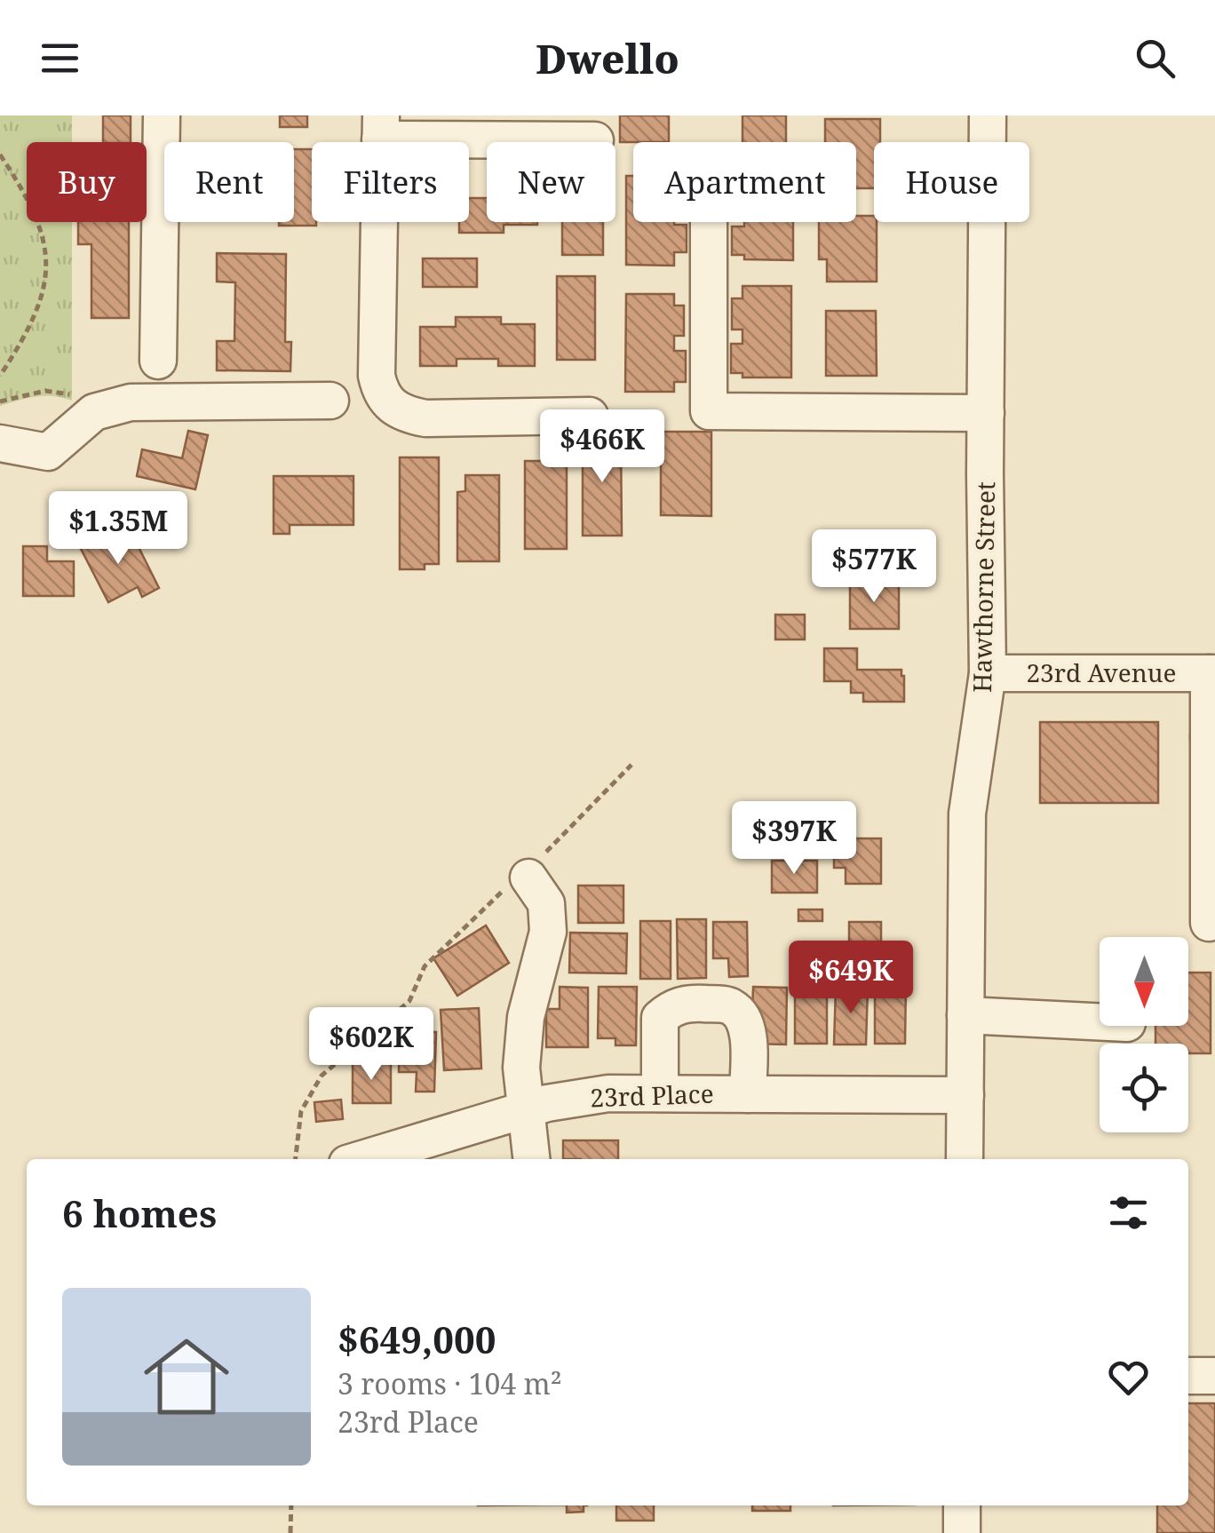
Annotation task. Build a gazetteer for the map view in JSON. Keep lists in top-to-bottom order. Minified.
{"streets":{"street":["Hawthorne Street","23rd Avenue","23rd Place"]},"crossings":[["Hawthorne Street","23rd Avenue"],["Hawthorne Street","23rd Place"]],"north":"bottom","page":{"header":"Dwello","chip":["Buy","Rent","Filters","New","Apartment","House"],"price":["$466K","$1.35M","$577K","$397K","$649K","$602K"],"heading":"6 homes","list":[{"name":"$649,000","note":"3 rooms · 104 m² · 23rd Place"}]}}
